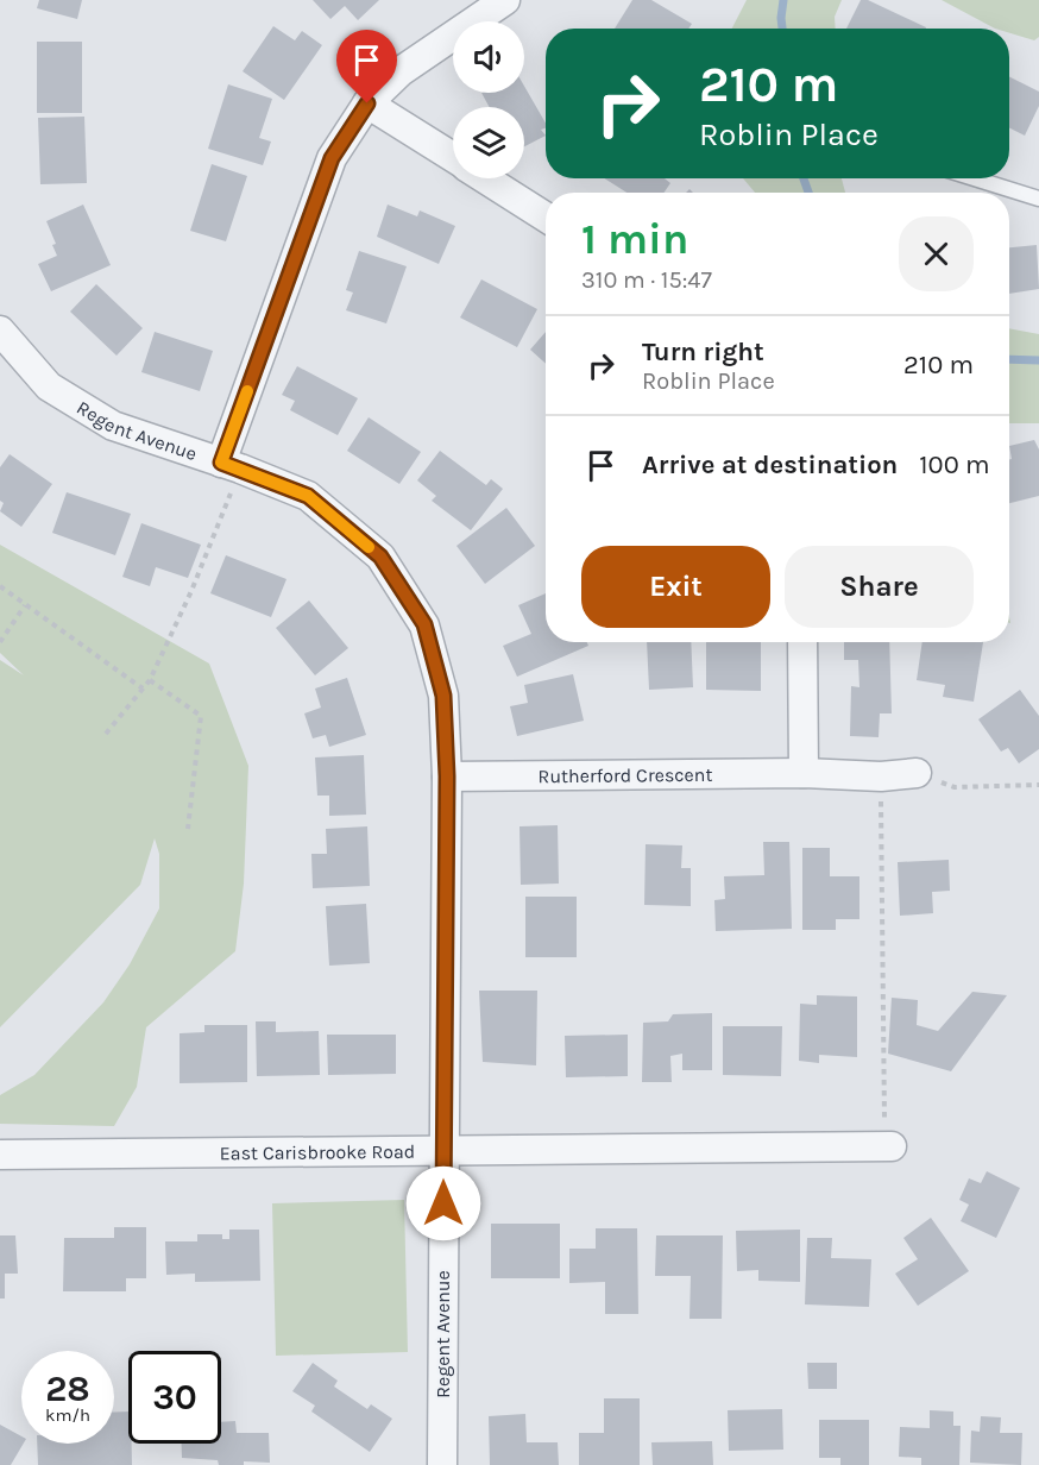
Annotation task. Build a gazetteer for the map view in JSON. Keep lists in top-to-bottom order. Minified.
{"streets":{"street":["Regent Avenue","Rutherford Crescent","East Carisbrooke Road"]},"crossings":[["Regent Avenue","Rutherford Crescent"],["Regent Avenue","East Carisbrooke Road"]],"page":{"turn":["210 m","Roblin Place"],"heading":["1 min","310 m · 15:47"],"list":[{"name":"Turn right","note":"Roblin Place","value":"210 m"},{"name":"Arrive at destination","value":"100 m"}],"buttons":["Exit","Share"],"speed":"28 km/h","limit":"30"}}
